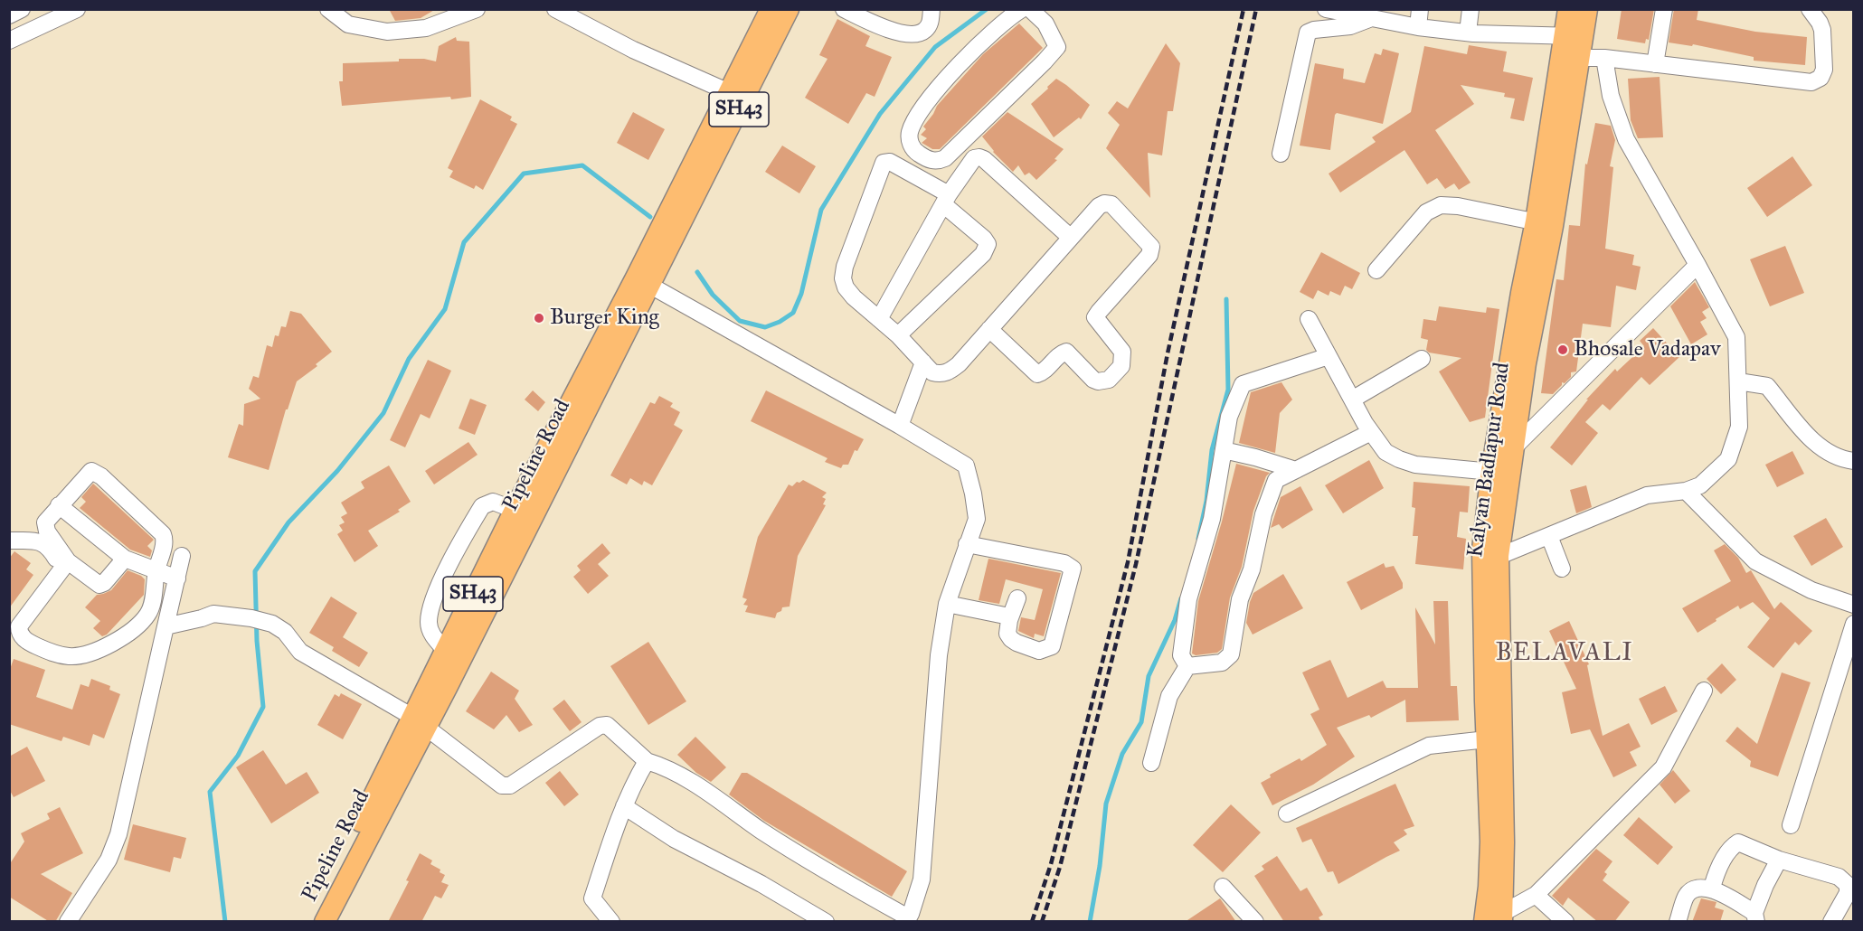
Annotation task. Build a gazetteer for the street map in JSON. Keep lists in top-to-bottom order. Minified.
{"streets":{"main road":["SH43","Pipeline Road","Kalyan Badlapur Road"]},"districts":["BELAVALI"],"places":["Burger King","Bhosale Vadapav"]}
